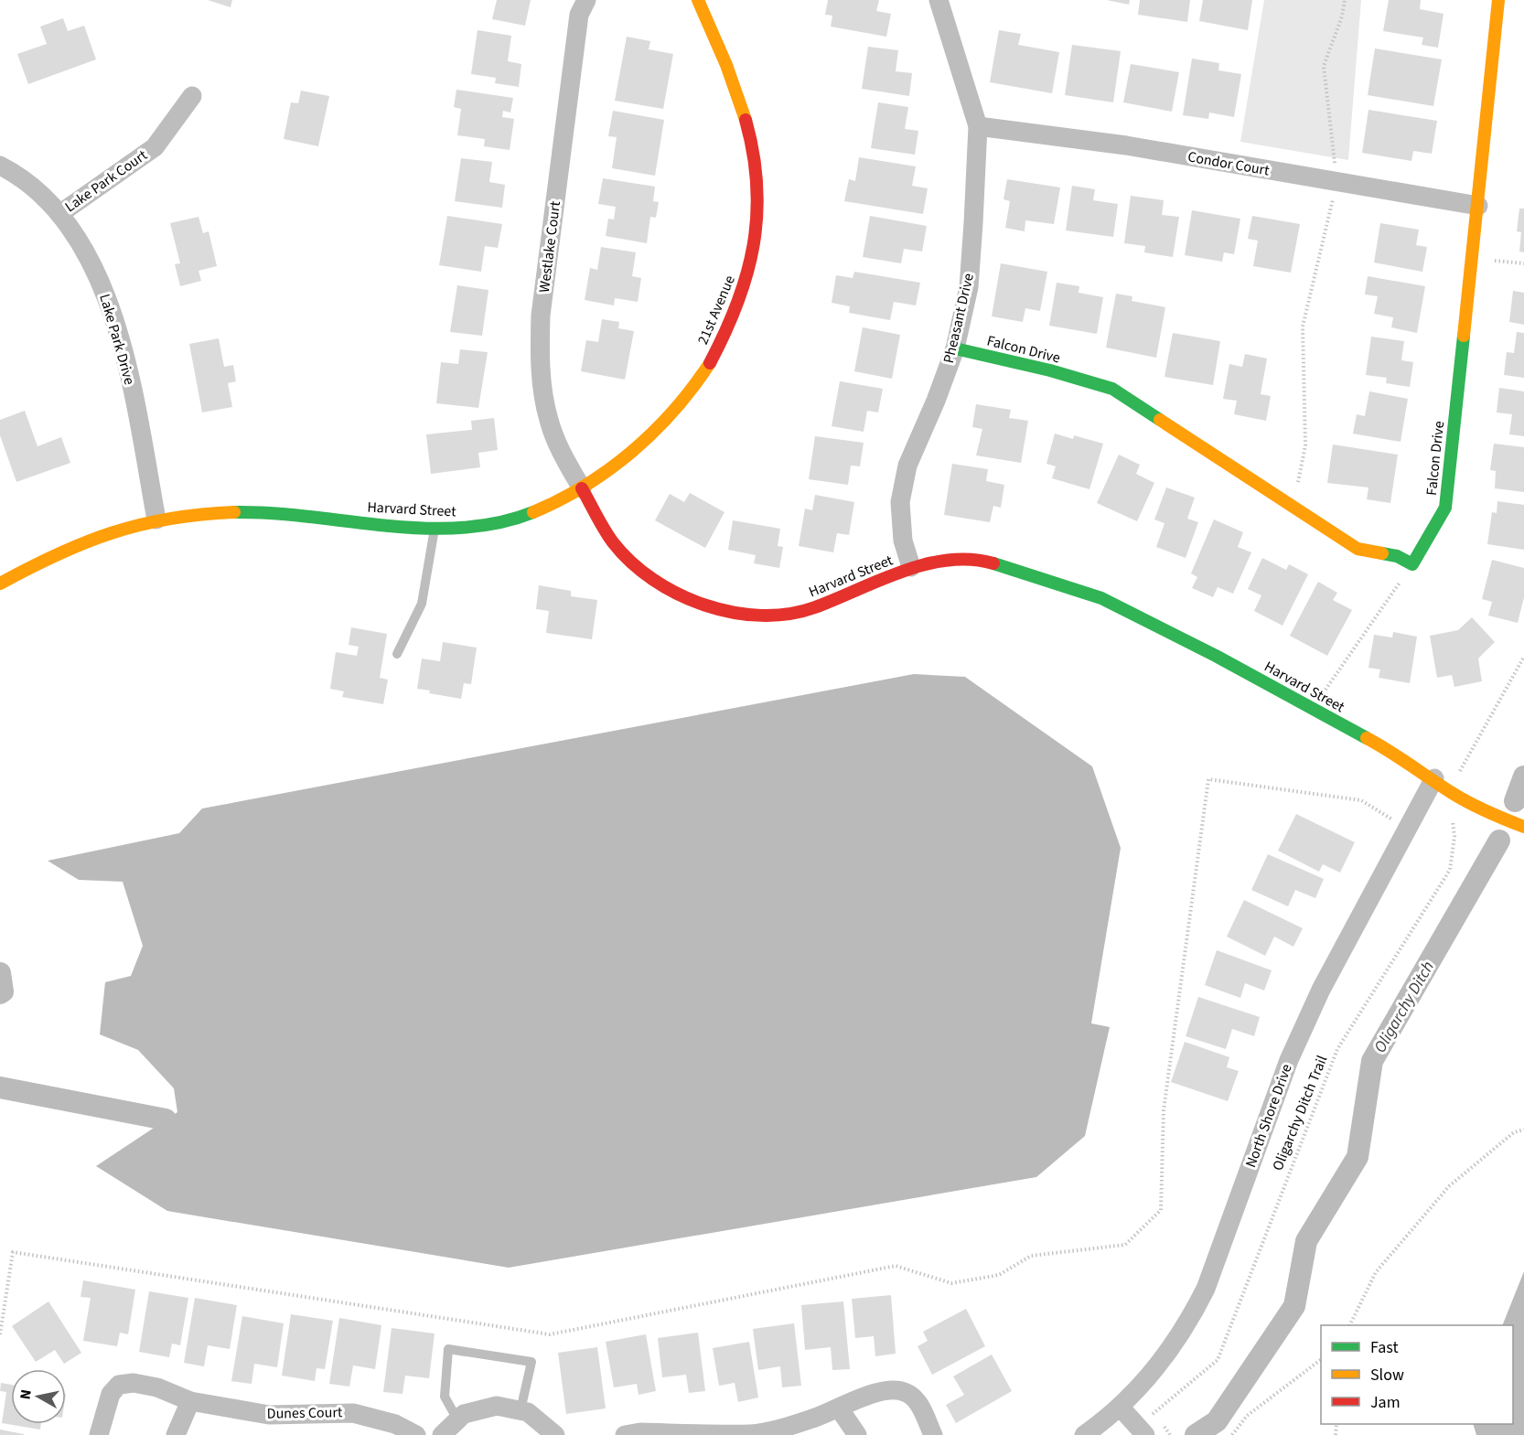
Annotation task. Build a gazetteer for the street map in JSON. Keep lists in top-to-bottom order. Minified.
{"streets":{"street":["Condor Court","Lake Park Court","Westlake Court","21st Avenue","Pheasant Drive","Lake Park Drive","Falcon Drive","Harvard Street","North Shore Drive","Dunes Court"],"path":["Oligarchy Ditch Trail"]},"crossings":[["Condor Court","Pheasant Drive"],["Condor Court","Falcon Drive"],["Lake Park Court","Lake Park Drive"],["Westlake Court","21st Avenue"],["Westlake Court","Harvard Street"],["21st Avenue","Harvard Street"],["Pheasant Drive","Falcon Drive"],["Pheasant Drive","Harvard Street"],["Lake Park Drive","Harvard Street"],["Harvard Street","North Shore Drive"]],"water":["Oligarchy Ditch"],"legend":["Fast","Slow","Jam"],"north":"left"}
